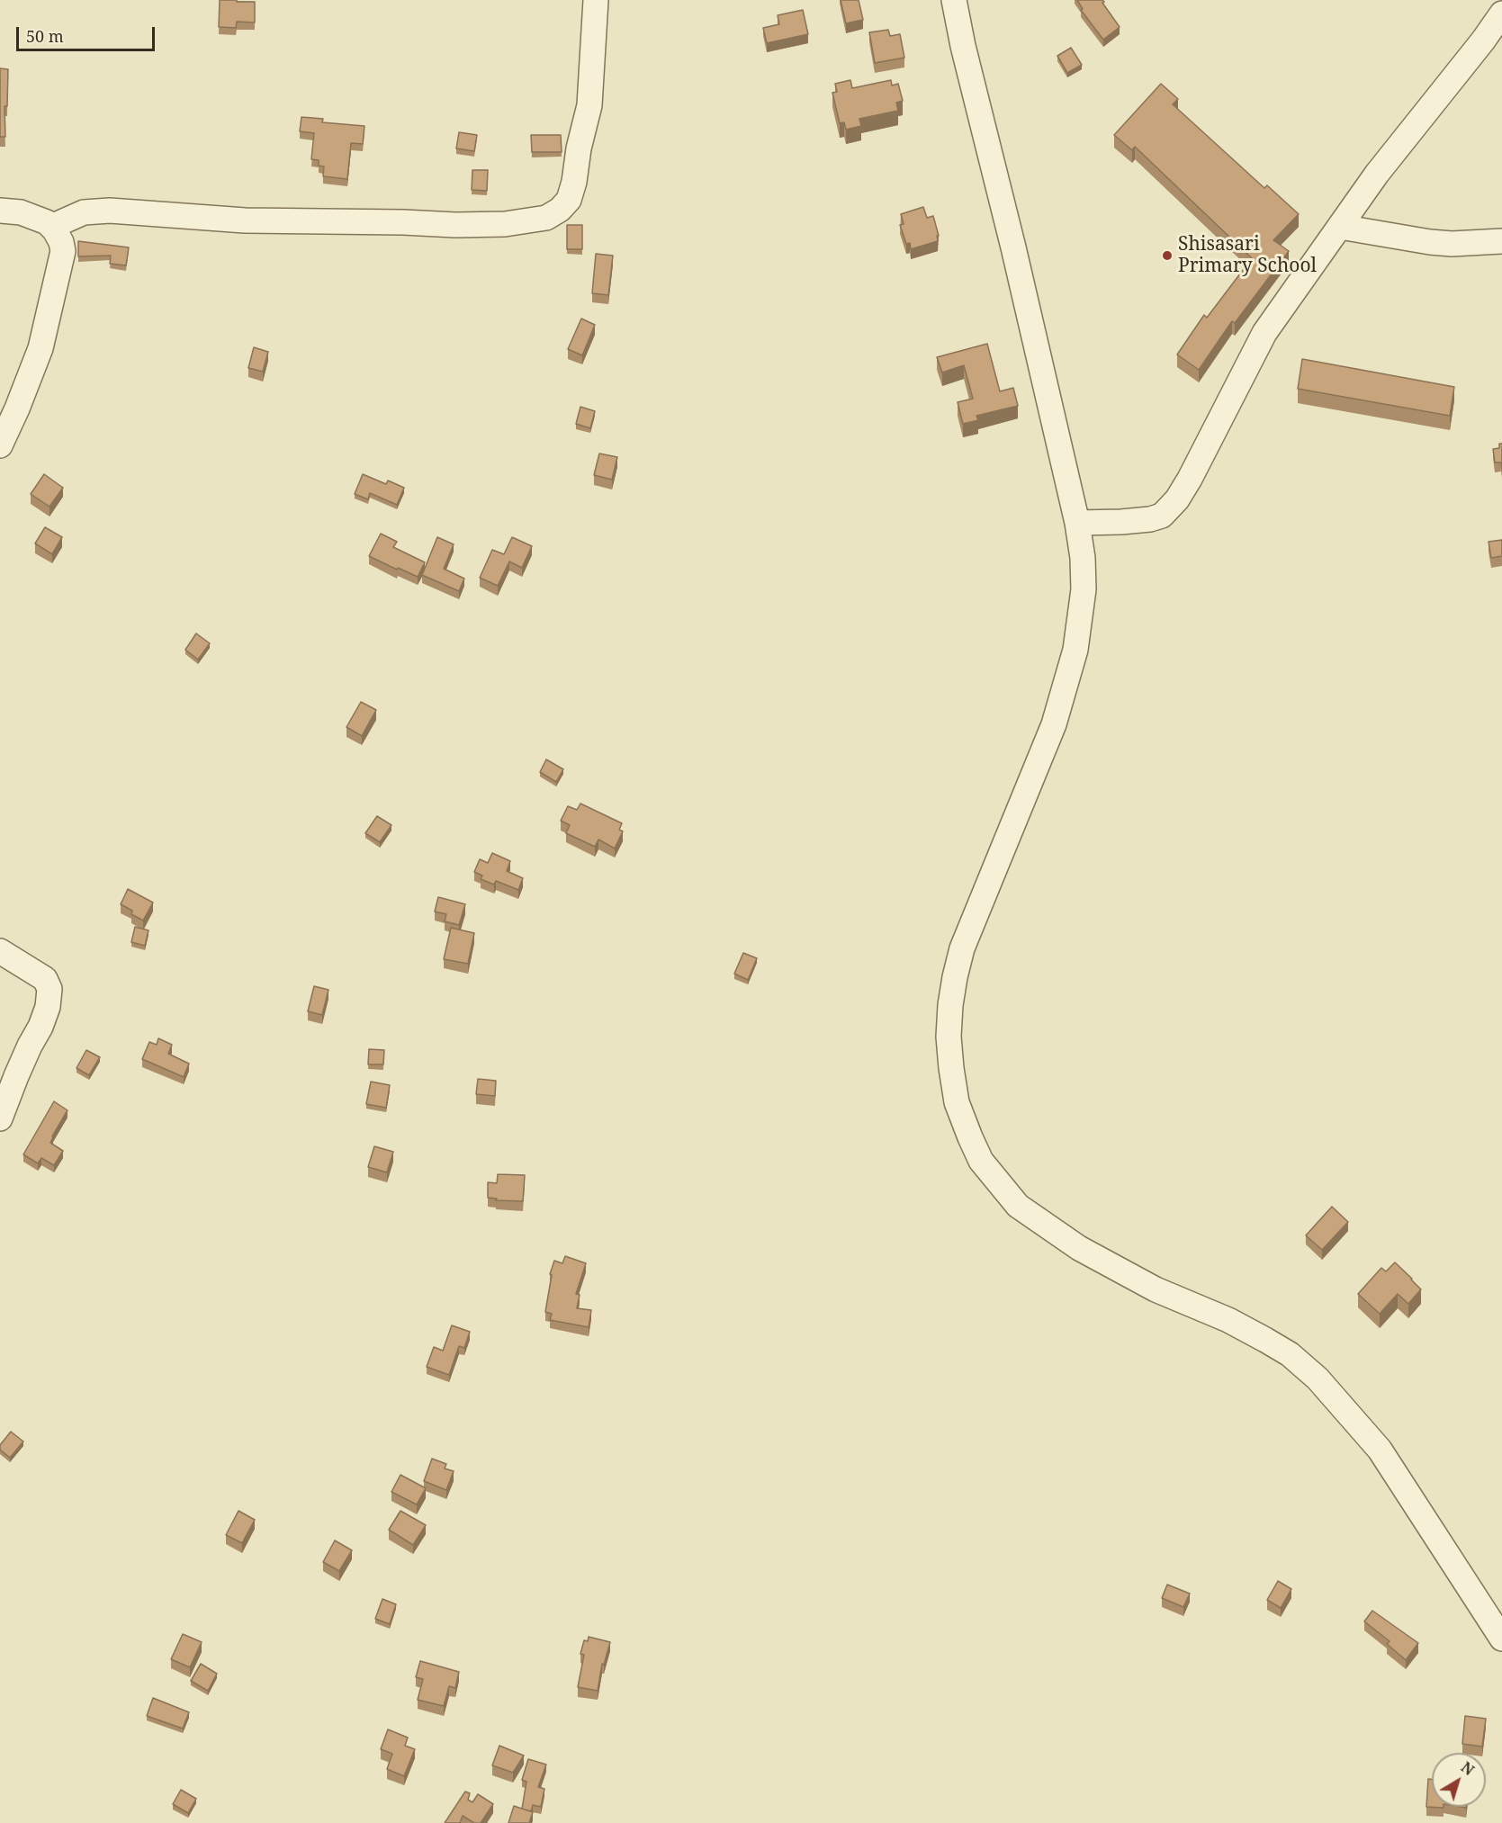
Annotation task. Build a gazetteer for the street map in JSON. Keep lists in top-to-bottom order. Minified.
{"places":["Shisasari Primary School"],"scale_bar":"50 m","north":"top right"}
